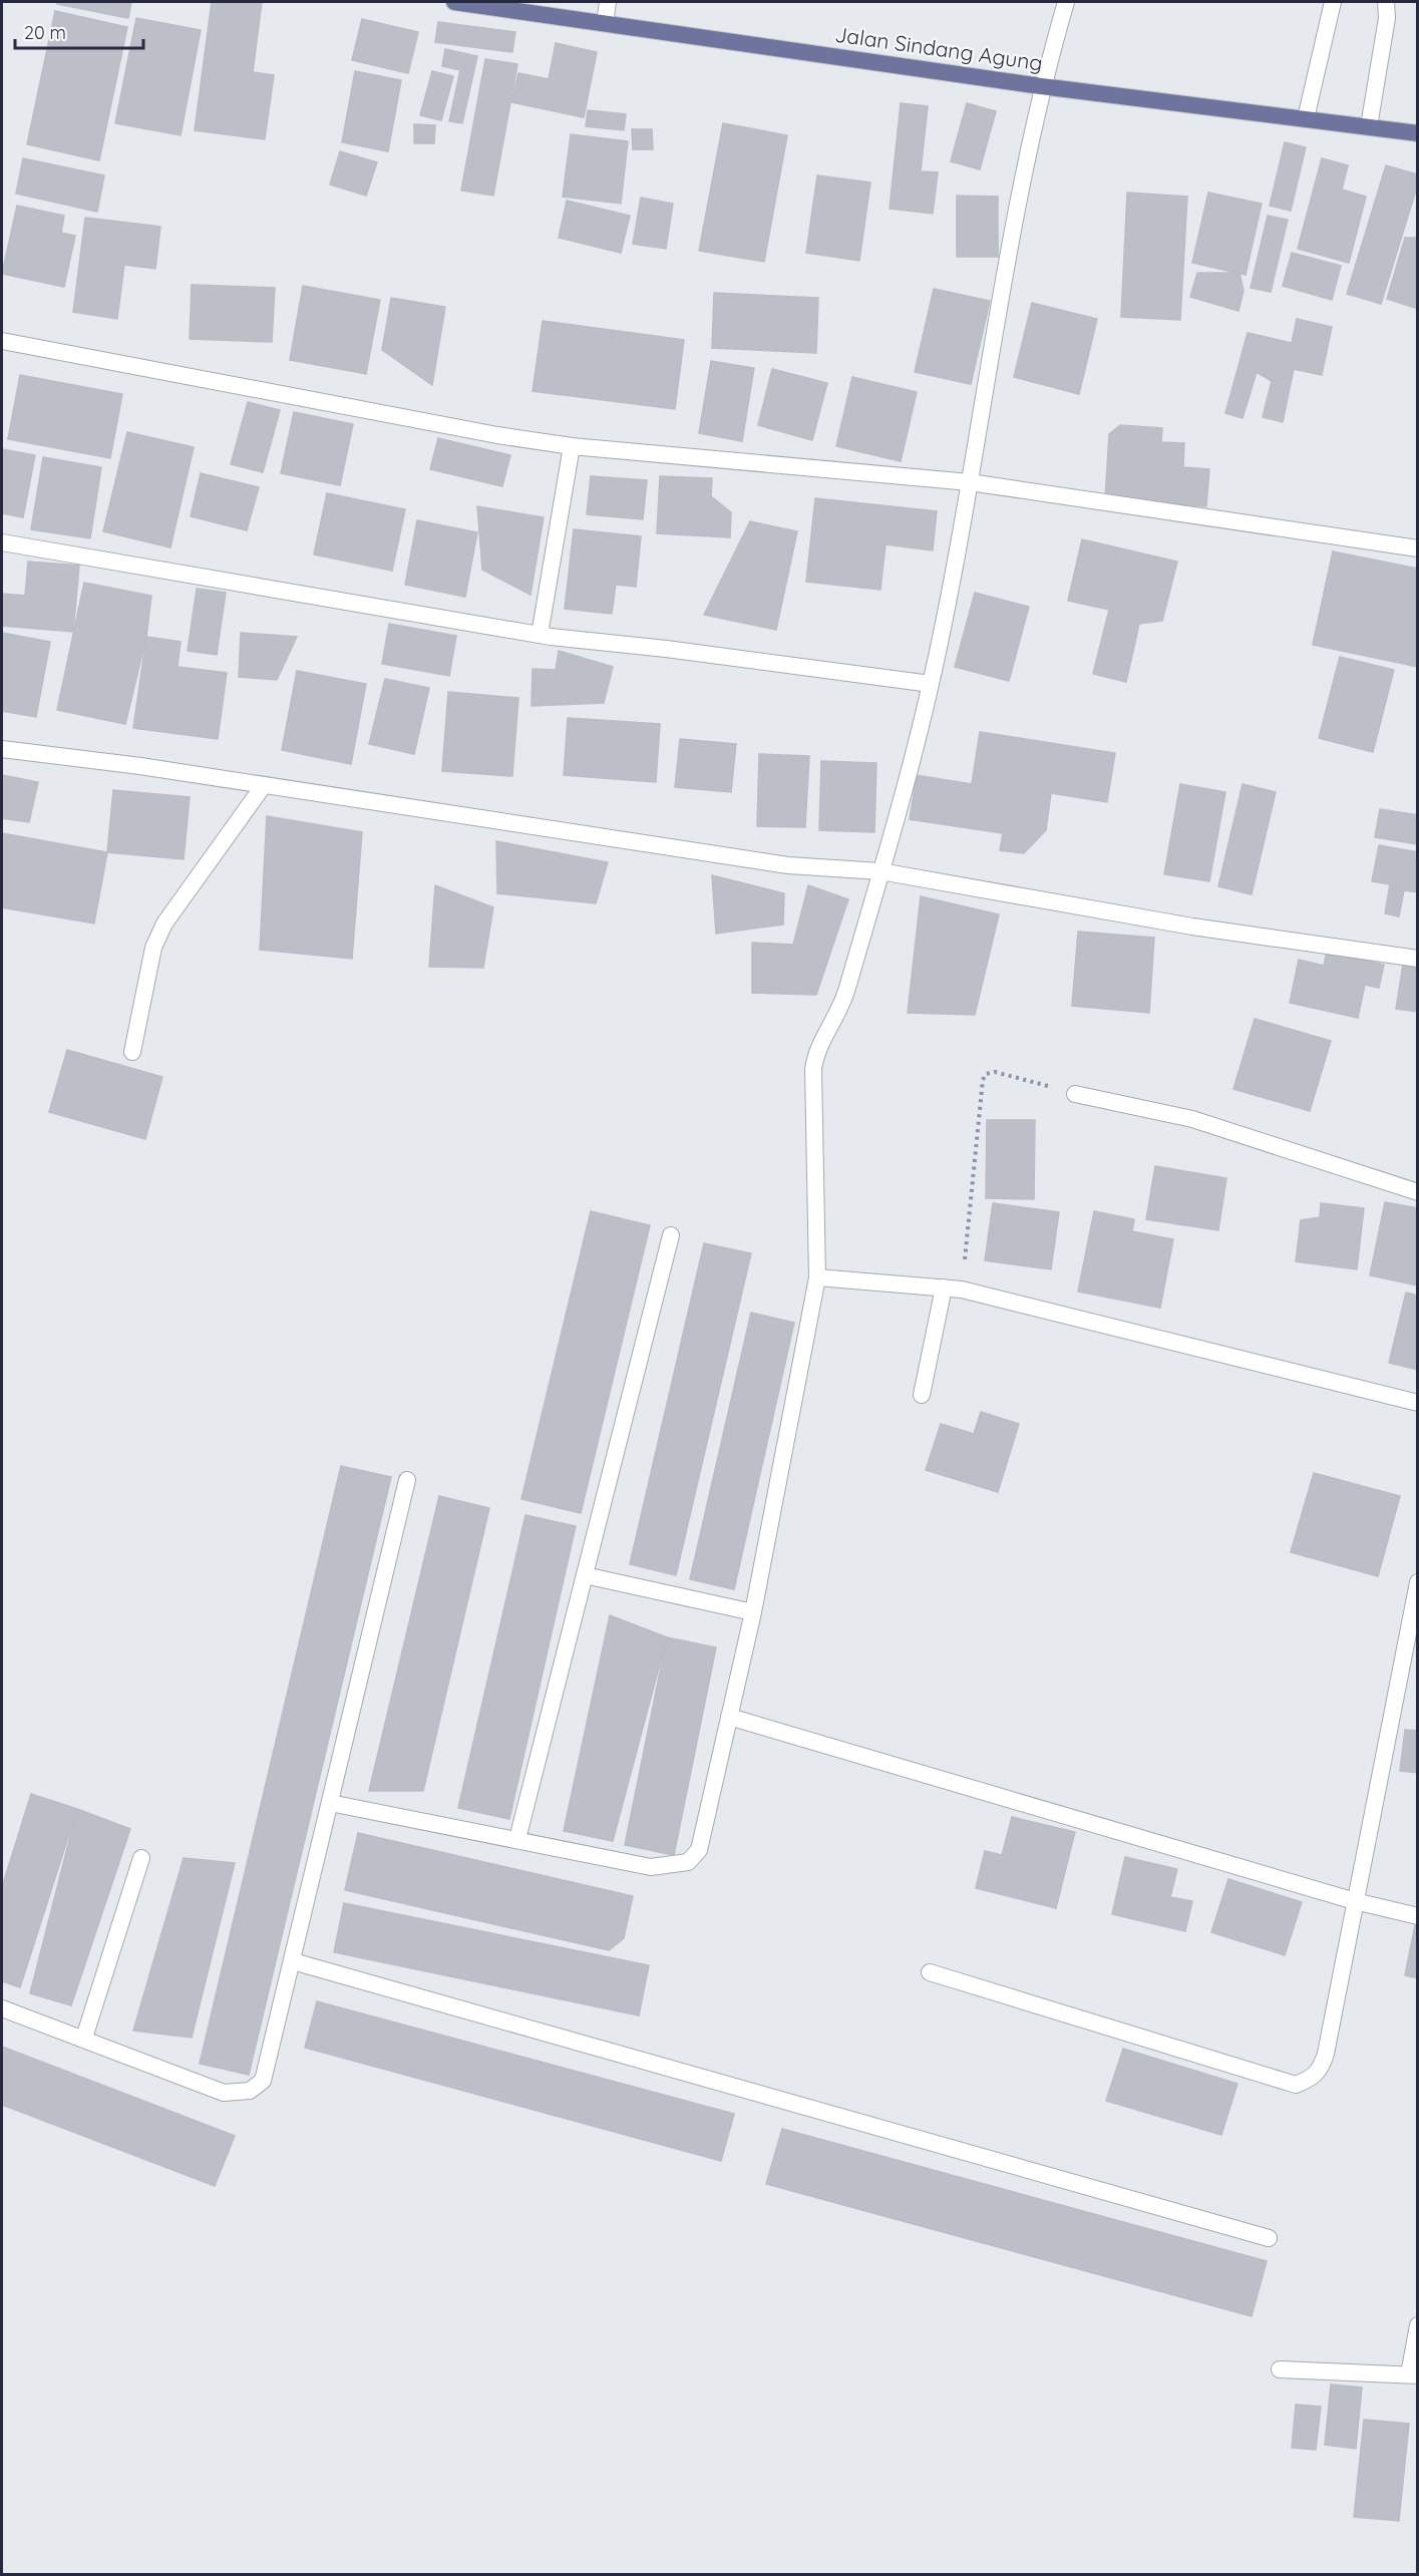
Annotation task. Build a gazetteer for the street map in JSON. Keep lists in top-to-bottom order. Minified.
{"streets":{"main road":["Jalan Sindang Agung"]},"scale_bar":"20 m"}
